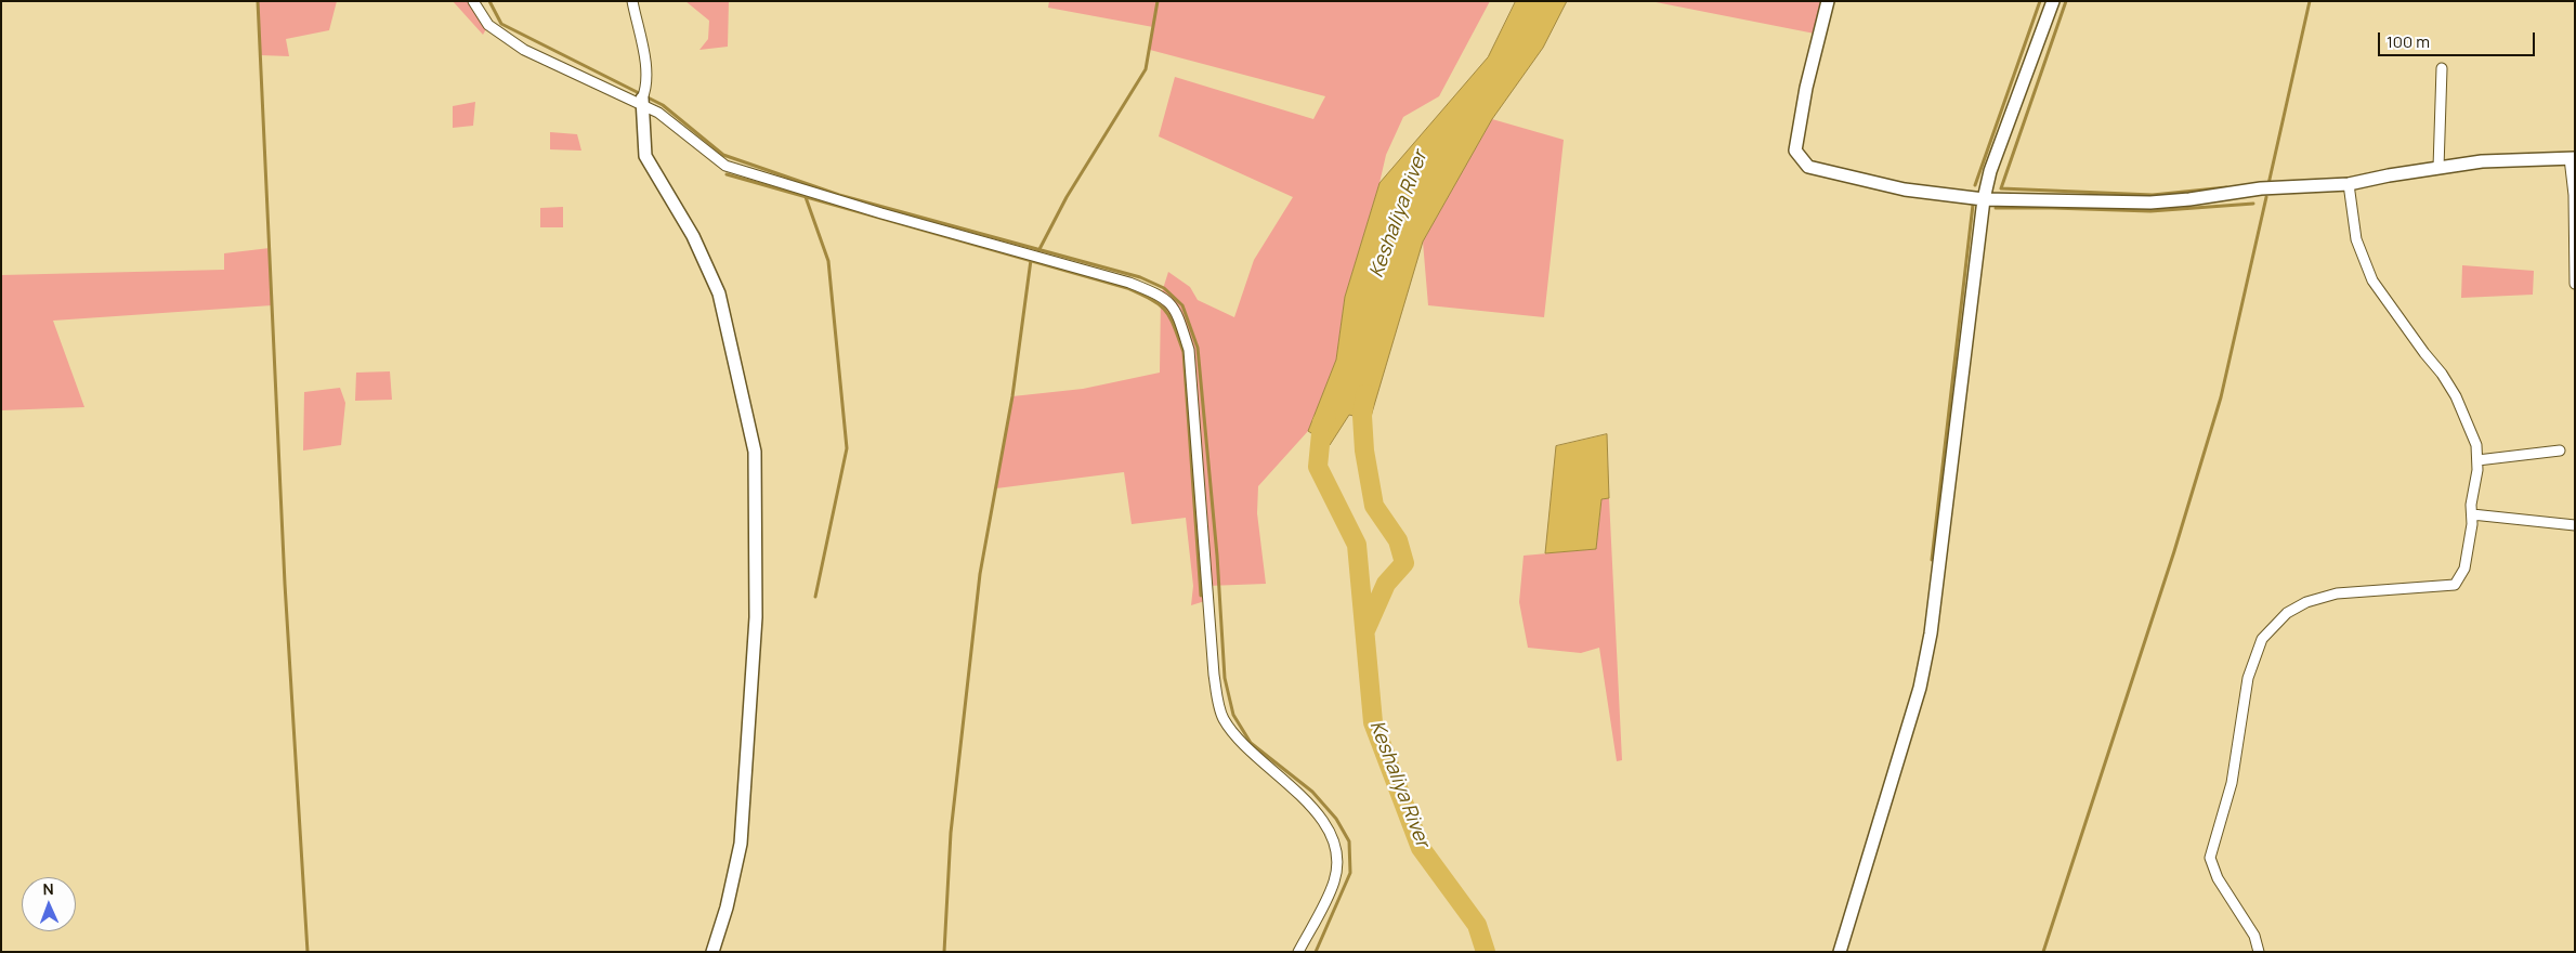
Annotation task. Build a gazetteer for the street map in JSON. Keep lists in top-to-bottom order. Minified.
{"water":["Keshaliya River"],"scale_bar":"100 m","north":"top"}
